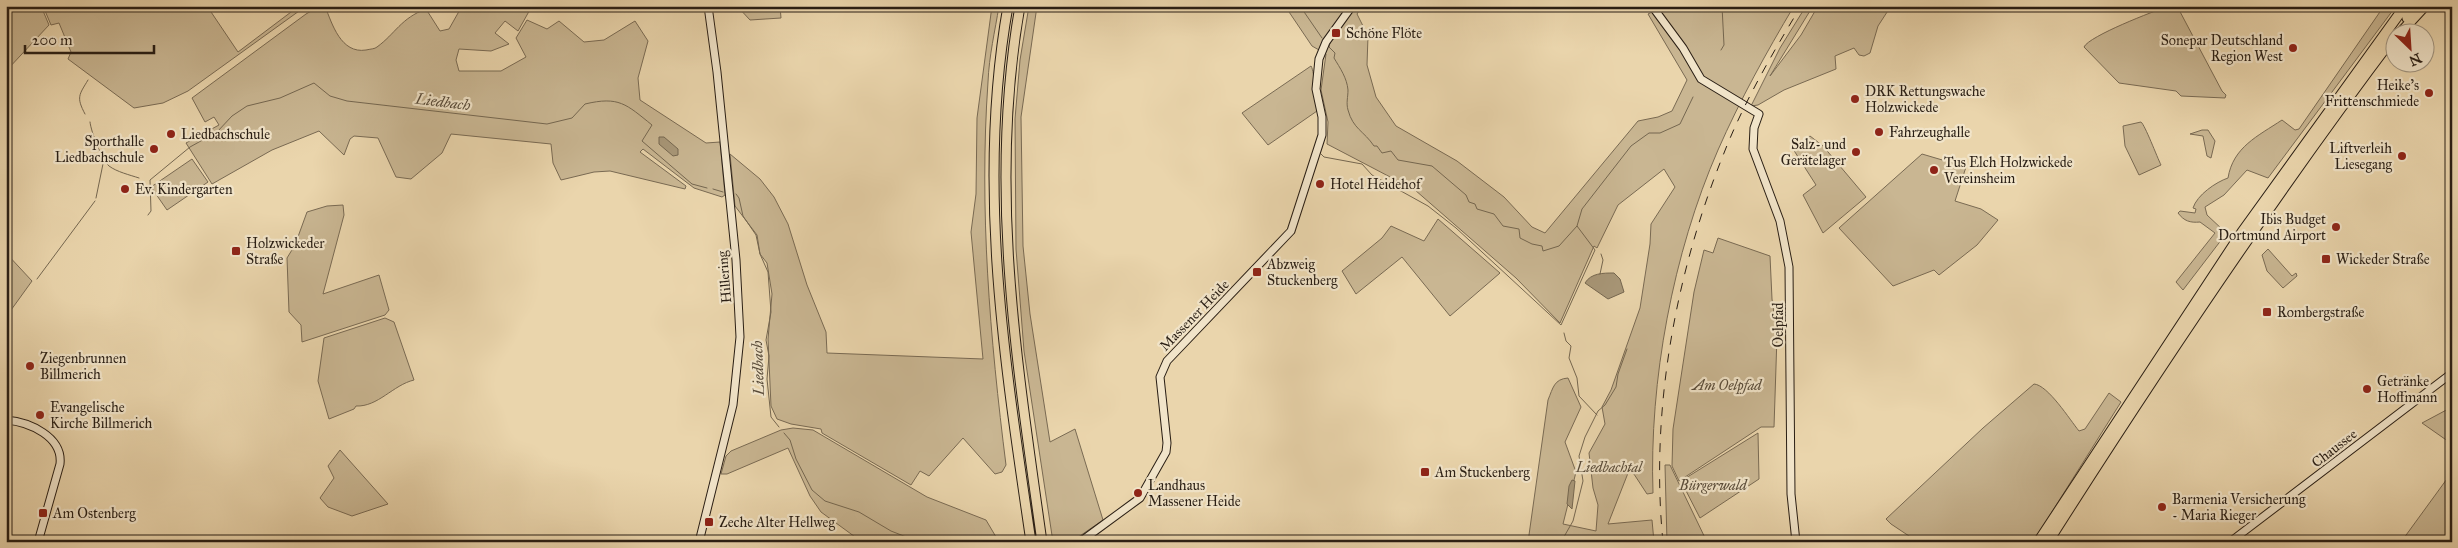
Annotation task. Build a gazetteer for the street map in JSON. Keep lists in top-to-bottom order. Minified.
{"streets":{"street":["Hillering","Massener Heide","Oelpfad","Chaussee"]},"water":["Liedbach"],"parks":["Am Oelpfad","Liedbachtal","Bürgerwald"],"places":{"transit":["Schöne Flöte","Holzwickeder Straße","Wickeder Straße","Abzweig Stuckenberg","Rombergstraße","Am Stuckenberg","Am Ostenberg","Zeche Alter Hellweg"],"other":["Sonepar Deutschland Region West","Heike's Frittenschmiede","DRK Rettungswache Holzwickede","Fahrzeughalle","Liedbachschule","Sporthalle Liedbachschule","Salz- und Gerätelager","Liftverleih Liesegang","Tus Elch Holzwickede Vereinsheim","Hotel Heidehof","Ev. Kindergarten","Ibis Budget Dortmund Airport","Ziegenbrunnen Billmerich","Getränke Hoffmann","Evangelische Kirche Billmerich","Landhaus Massener Heide","Barmenia Versicherung - Maria Rieger"]},"scale_bar":"200 m","north":"bottom right"}
